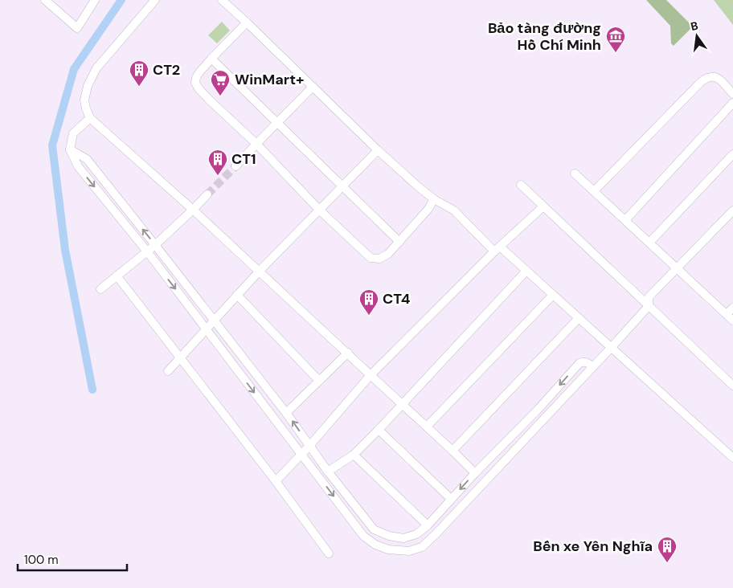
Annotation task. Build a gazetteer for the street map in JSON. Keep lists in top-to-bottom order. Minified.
{"places":{"museum":["Bảo tàng đường Hồ Chí Minh"],"building":["CT2","CT1","CT4","Bến xe Yên Nghĩa"],"supermarket":["WinMart+"]},"scale_bar":"100 m","north":"top"}
